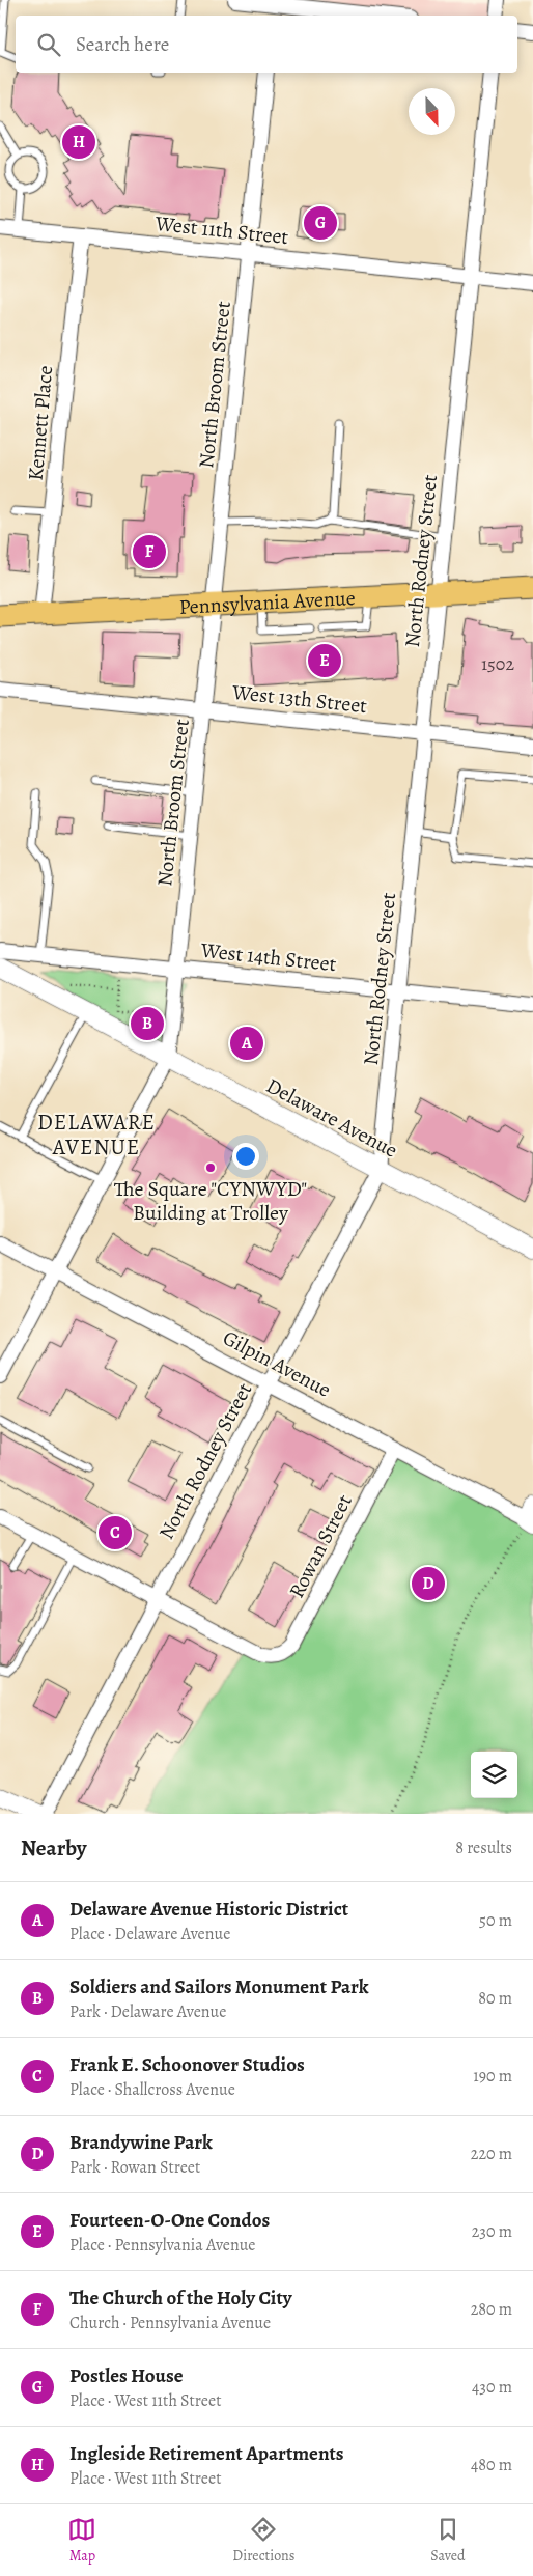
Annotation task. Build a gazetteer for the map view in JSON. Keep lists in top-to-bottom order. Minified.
{"streets":{"main road":["Pennsylvania Avenue"],"street":["West 11th Street","North Broom Street","Kennett Place","North Rodney Street","West 13th Street","West 14th Street","Delaware Avenue","Gilpin Avenue","Rowan Street"]},"crossings":[["West 11th Street","North Broom Street"],["West 11th Street","Kennett Place"],["West 11th Street","North Rodney Street"],["North Broom Street","Pennsylvania Avenue"],["North Broom Street","West 13th Street"],["North Broom Street","West 14th Street"],["North Broom Street","Delaware Avenue"],["North Broom Street","Gilpin Avenue"],["Kennett Place","Pennsylvania Avenue"],["North Rodney Street","Pennsylvania Avenue"],["North Rodney Street","West 13th Street"],["North Rodney Street","West 14th Street"],["North Rodney Street","Delaware Avenue"],["North Rodney Street","Gilpin Avenue"],["North Rodney Street","Rowan Street"],["Gilpin Avenue","Rowan Street"]],"districts":["DELAWARE AVENUE"],"places":["The Square \"CYNWYD\" Building at Trolley"],"house_numbers":["1502"],"north":"bottom","page":{"search":"Search here","pins":["H","G","F","E","B","A","C","D"],"heading":["Nearby","8 results"],"list":[{"mark":"A","name":"Delaware Avenue Historic District","note":"Place · Delaware Avenue","value":"50 m"},{"mark":"B","name":"Soldiers and Sailors Monument Park","note":"Park · Delaware Avenue","value":"80 m"},{"mark":"C","name":"Frank E. Schoonover Studios","note":"Place · Shallcross Avenue","value":"190 m"},{"mark":"D","name":"Brandywine Park","note":"Park · Rowan Street","value":"220 m"},{"mark":"E","name":"Fourteen-O-One Condos","note":"Place · Pennsylvania Avenue","value":"230 m"},{"mark":"F","name":"The Church of the Holy City","note":"Church · Pennsylvania Avenue","value":"280 m"},{"mark":"G","name":"Postles House","note":"Place · West 11th Street","value":"430 m"},{"mark":"H","name":"Ingleside Retirement Apartments","note":"Place · West 11th Street","value":"480 m"}],"nav":["Map","Directions","Saved"]}}
